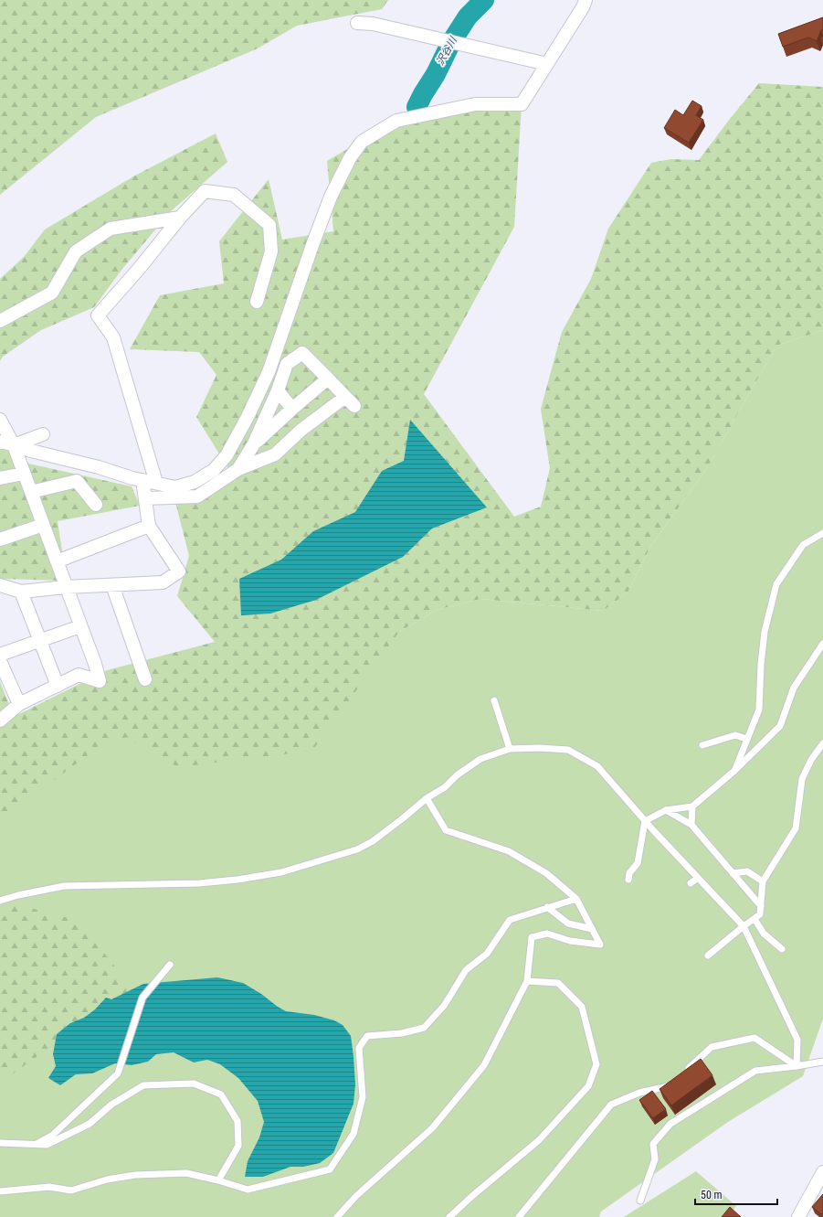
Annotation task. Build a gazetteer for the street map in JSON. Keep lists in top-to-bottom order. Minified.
{"water":["沢谷川"],"scale_bar":"50 m"}
